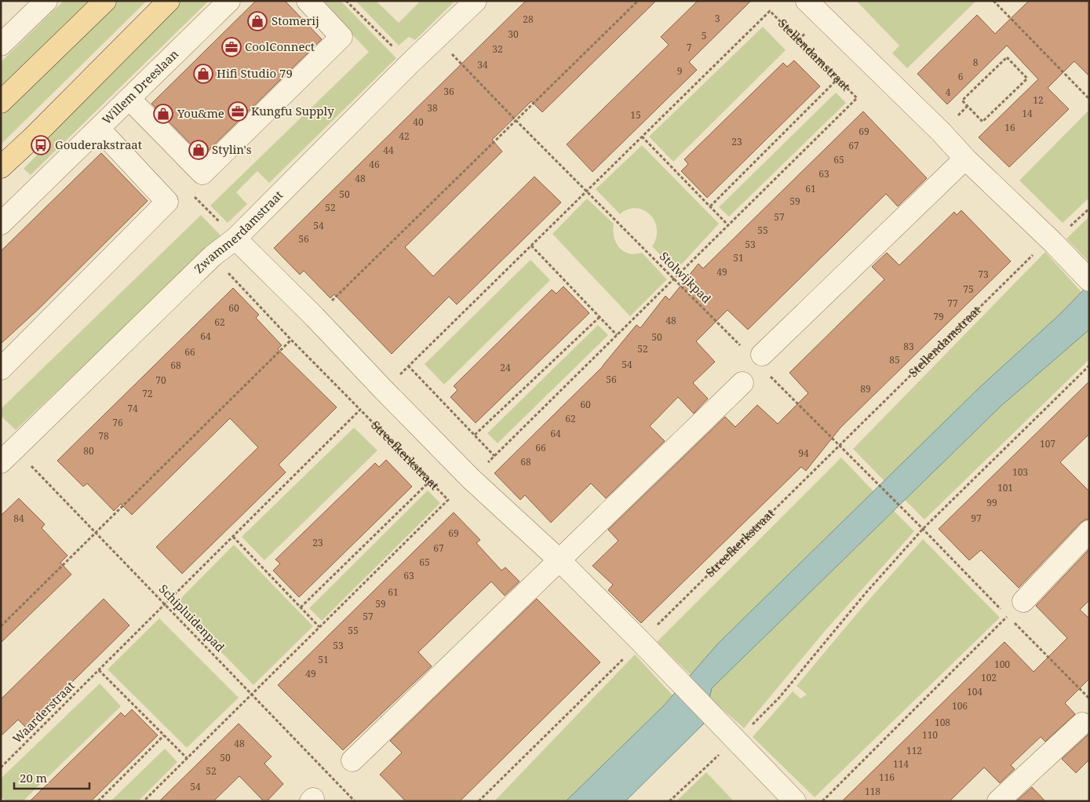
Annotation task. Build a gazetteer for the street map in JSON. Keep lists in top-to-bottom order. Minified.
{"streets":{"street":["Willem Dreeslaan","Zwammerdamstraat"],"path":["Stellendamstraat","Stolwijkpad","Streefkerkstraat","Schipluidenpad","Waarderstraat"]},"crossings":[["Stellendamstraat","Stolwijkpad"],["Stellendamstraat","Streefkerkstraat"],["Zwammerdamstraat","Stolwijkpad"],["Zwammerdamstraat","Streefkerkstraat"],["Zwammerdamstraat","Schipluidenpad"],["Streefkerkstraat","Schipluidenpad"],["Schipluidenpad","Waarderstraat"]],"places":{"shop":["Stomerij","Hifi Studio 79","You&me","Stylin's"],"office":["CoolConnect","Kungfu Supply"],"bus stop":["Gouderakstraat"]},"house_numbers":["3","28","30","5","7","32","8","34","9","6","36","4","12","38","14","15","40","16","69","42","23","67","44","65","46","63","48","61","50","59","52","57","54","55","56","53","51","49","73","75","77","60","79","48","62","64","50","83","52","66","85","54","68","24","56","70","89","72","60","74","62","76","64","78","107","66","80","94","68","103","101","99","84","97","69","23","67","65","63","61","59","57","55","53","51","100","49","102","104","106","108","110","48","112","50","114","52","116","54","118"],"scale_bar":"20 m"}
